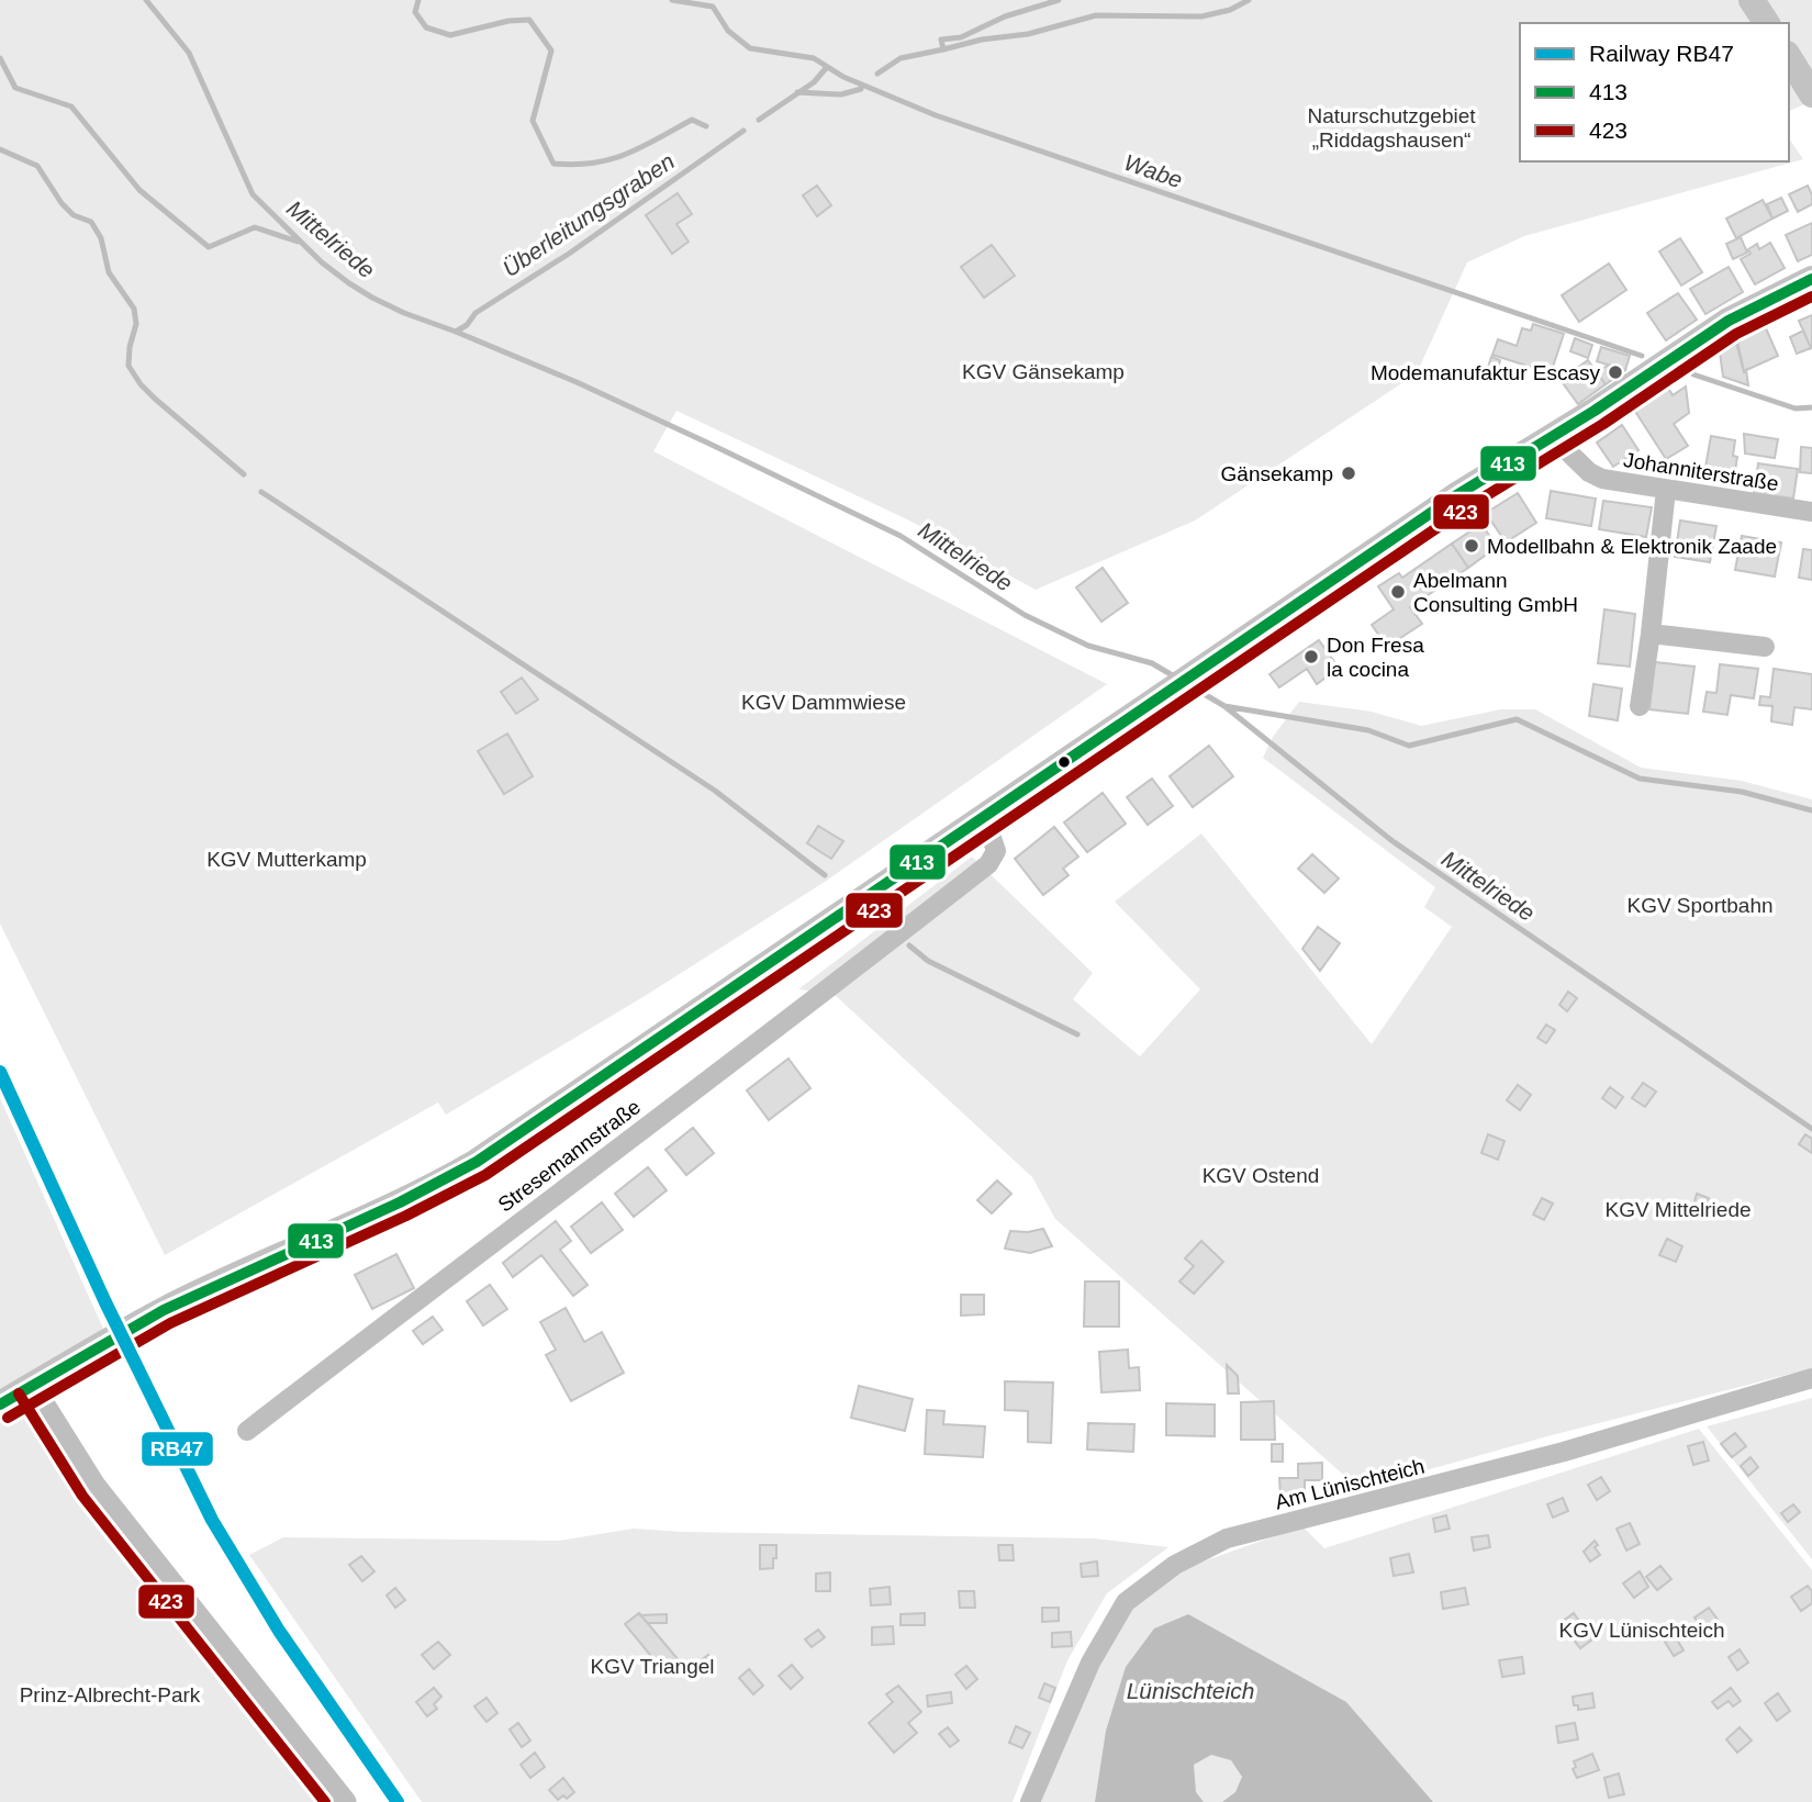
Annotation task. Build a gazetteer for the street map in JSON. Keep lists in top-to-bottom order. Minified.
{"streets":{"street":["Johanniterstraße","Stresemannstraße","Am Lünischteich"]},"water":["Wabe","Überleitungsgraben","Mittelriede","Lünischteich"],"parks":["Naturschutzgebiet „Riddagshausen“","KGV Gänsekamp","KGV Dammwiese","KGV Mutterkamp","KGV Sportbahn","KGV Ostend","KGV Mittelriede","KGV Lünischteich","KGV Triangel","Prinz-Albrecht-Park"],"places":["Modemanufaktur Escasy","Gänsekamp","Modellbahn & Elektronik Zaade","Abelmann Consulting GmbH","Don Fresa la cocina"],"lines":["transit line 413","transit line 423","rail line RB47"],"legend":["Railway RB47","413","423"]}
